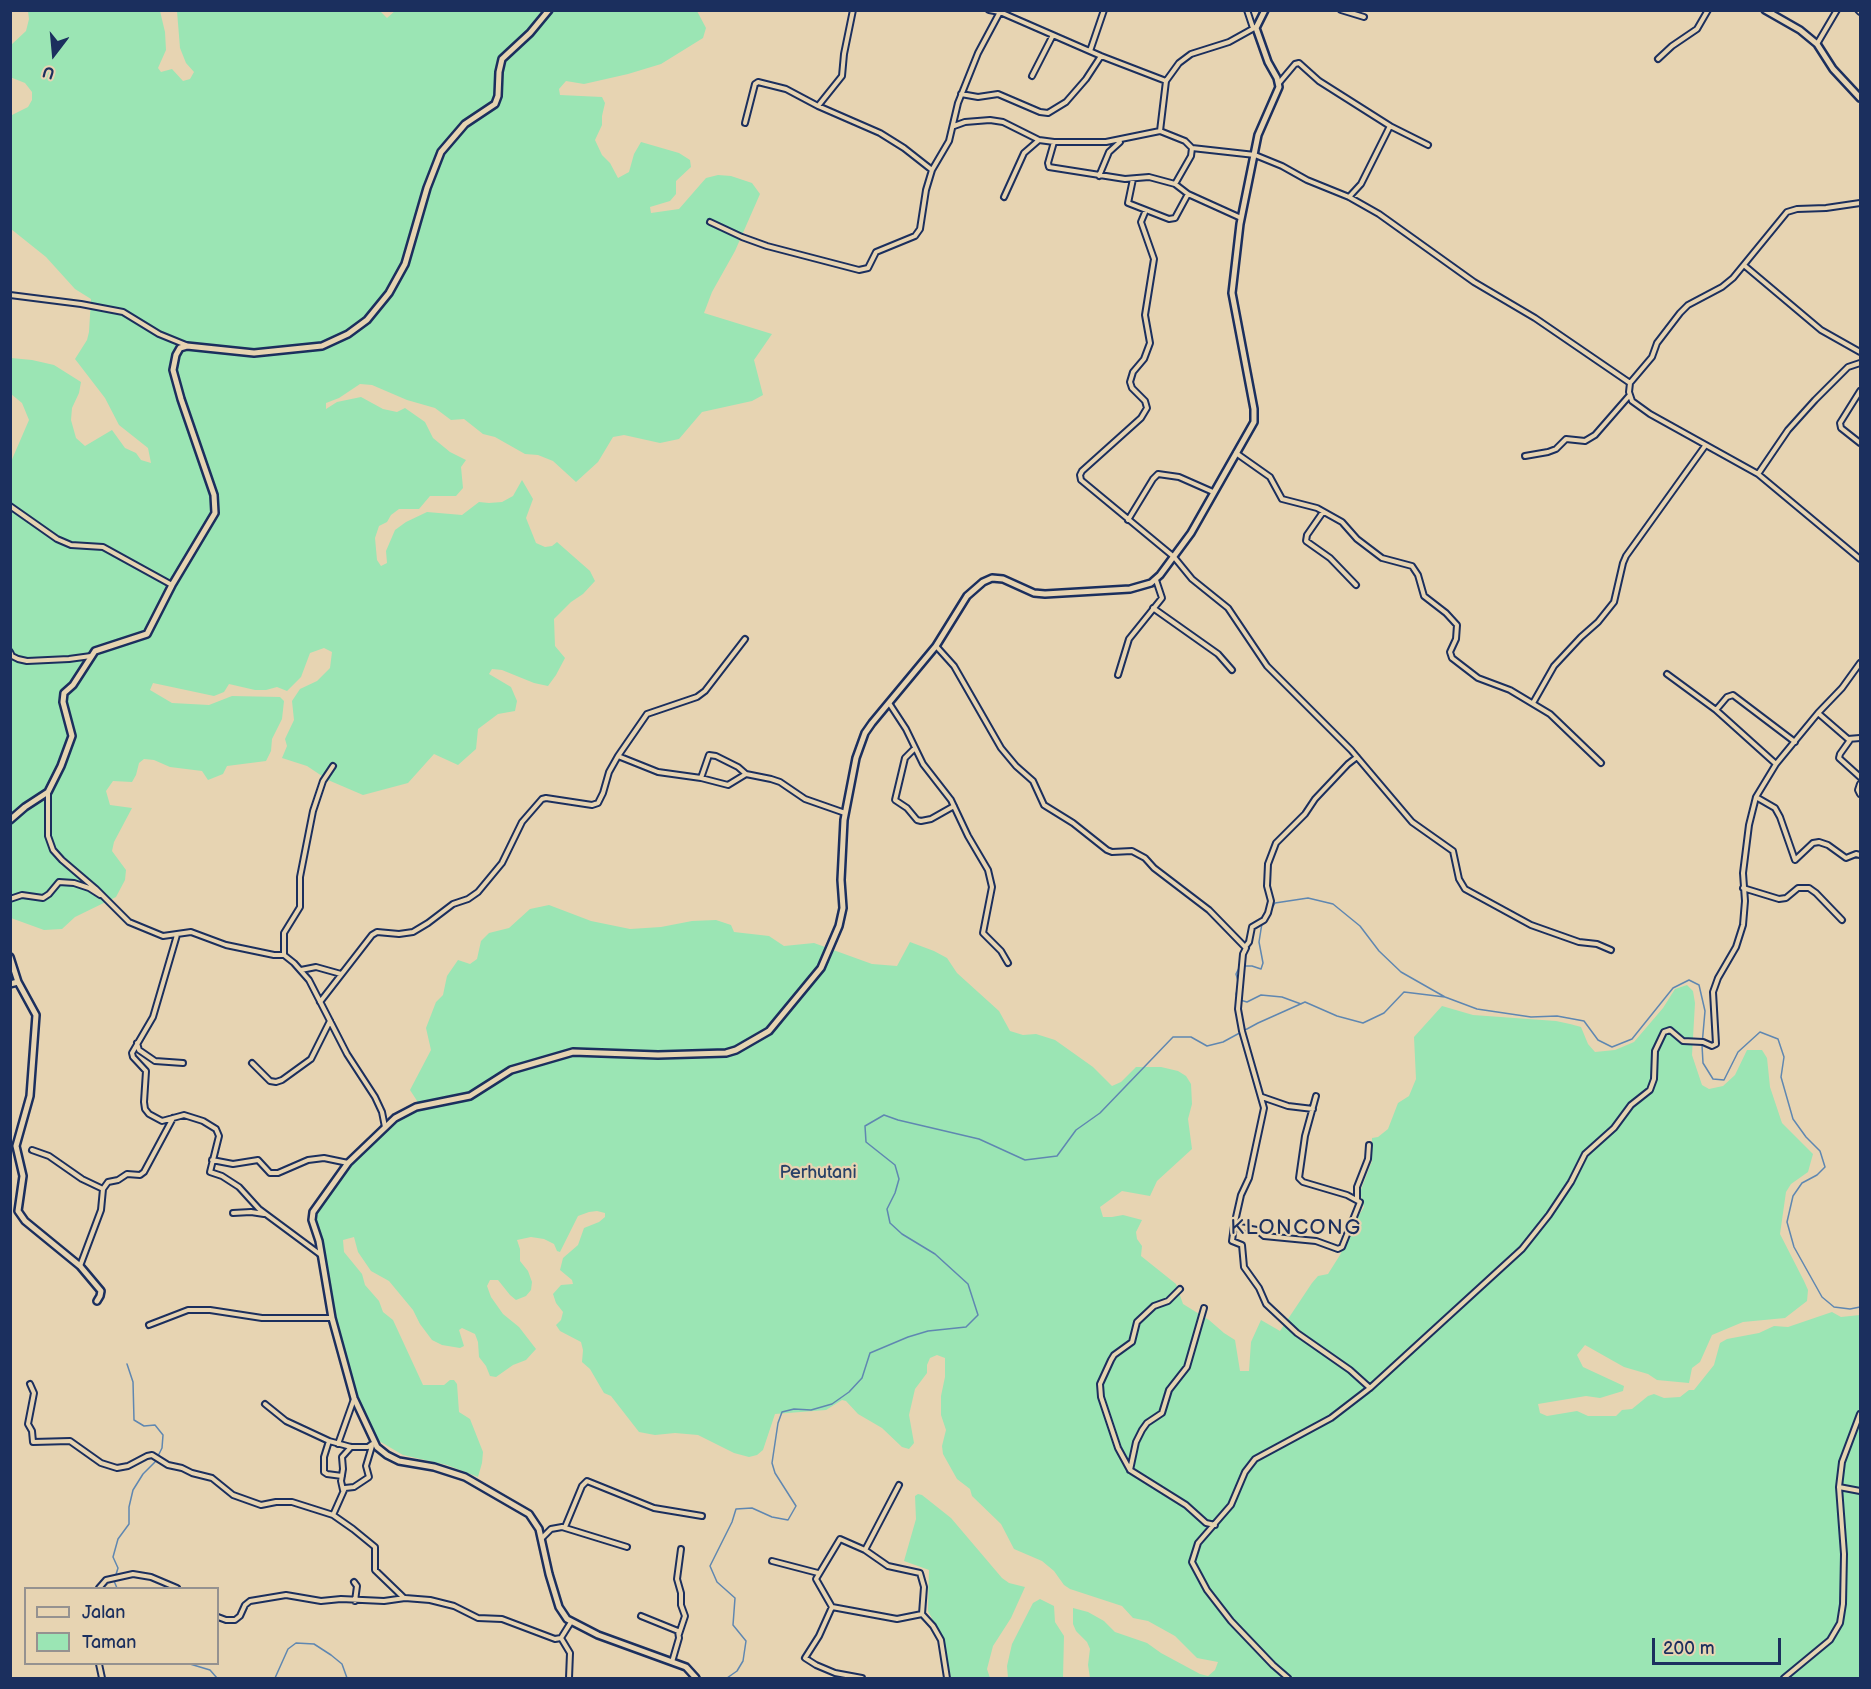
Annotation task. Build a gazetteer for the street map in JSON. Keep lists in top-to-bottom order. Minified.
{"districts":["KLONCONG"],"parks":["Perhutani"],"legend":["Jalan","Taman"],"scale_bar":"200 m","north":"bottom"}
